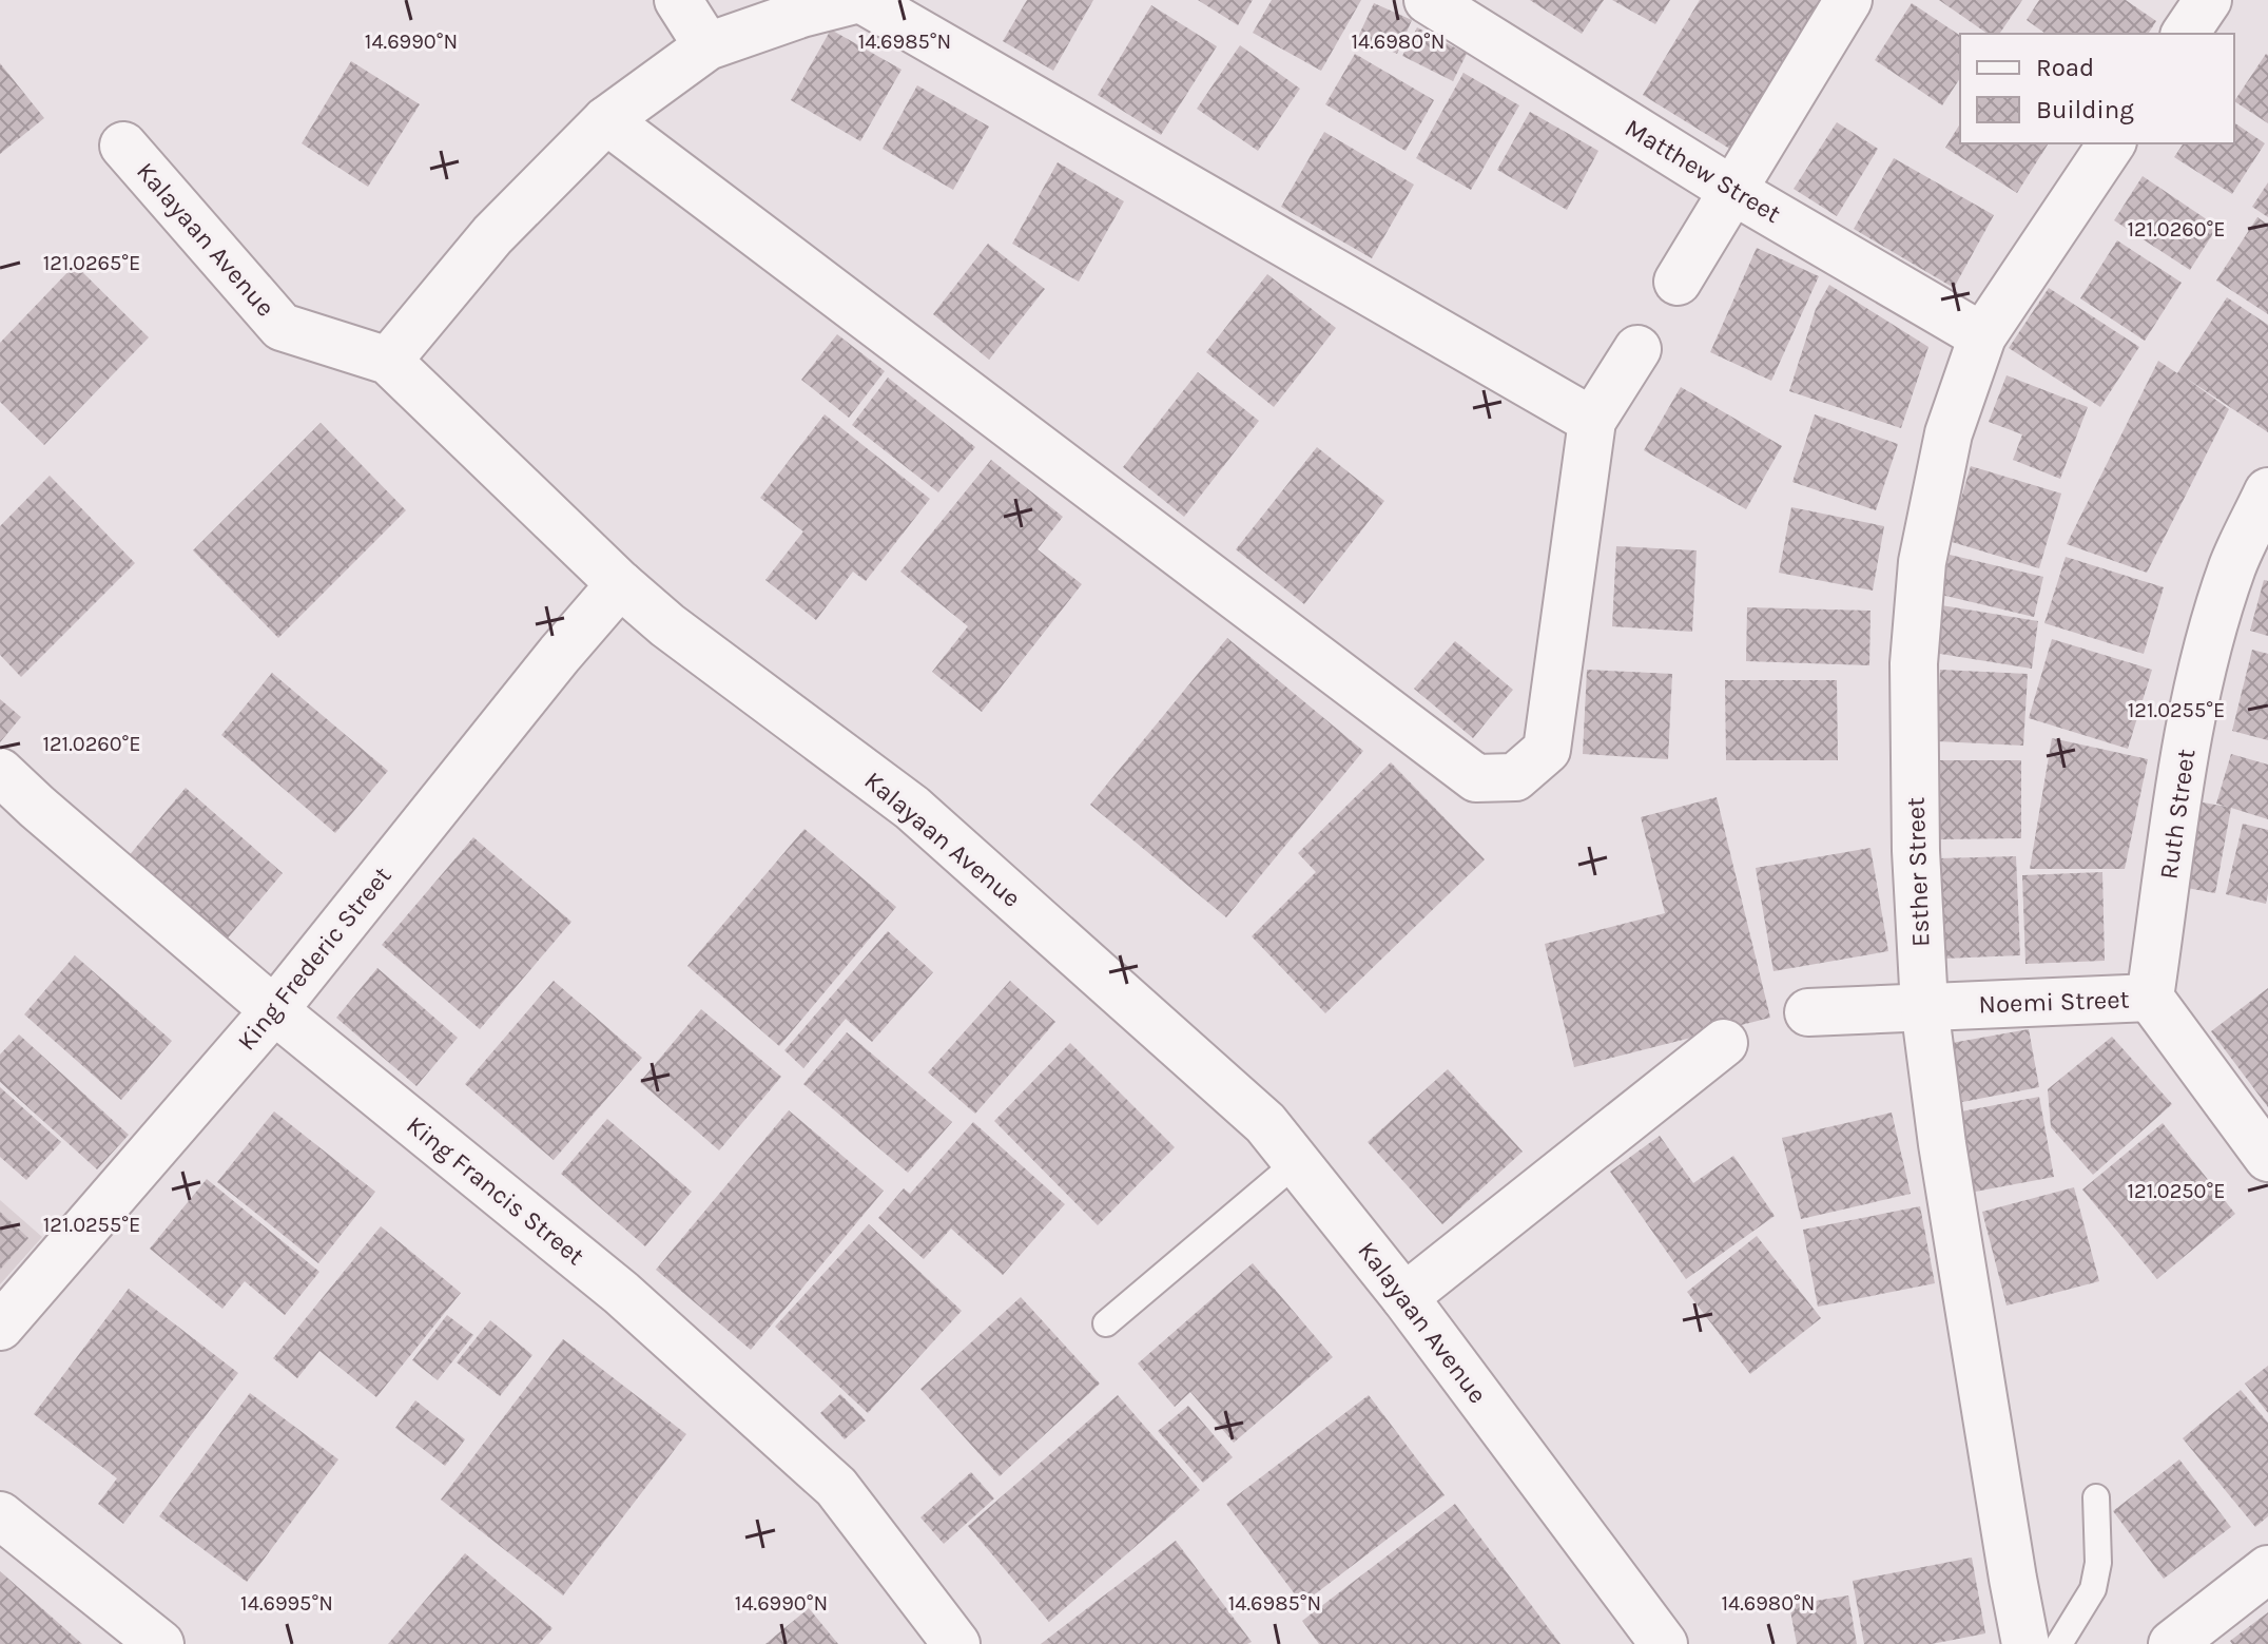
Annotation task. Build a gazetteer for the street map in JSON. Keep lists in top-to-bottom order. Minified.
{"streets":{"street":["Matthew Street","Kalayaan Avenue","Ruth Street","Esther Street","King Frederic Street","Noemi Street","King Francis Street"]},"crossings":[["Matthew Street","Esther Street"],["Kalayaan Avenue","King Frederic Street"],["Ruth Street","Noemi Street"],["Esther Street","Noemi Street"],["King Frederic Street","King Francis Street"]],"legend":["Road","Building"],"coordinates":["14.6990°N","14.6985°N","14.6980°N","121.0260°E","121.0265°E","121.0255°E","121.0250°E","14.6995°N"]}
